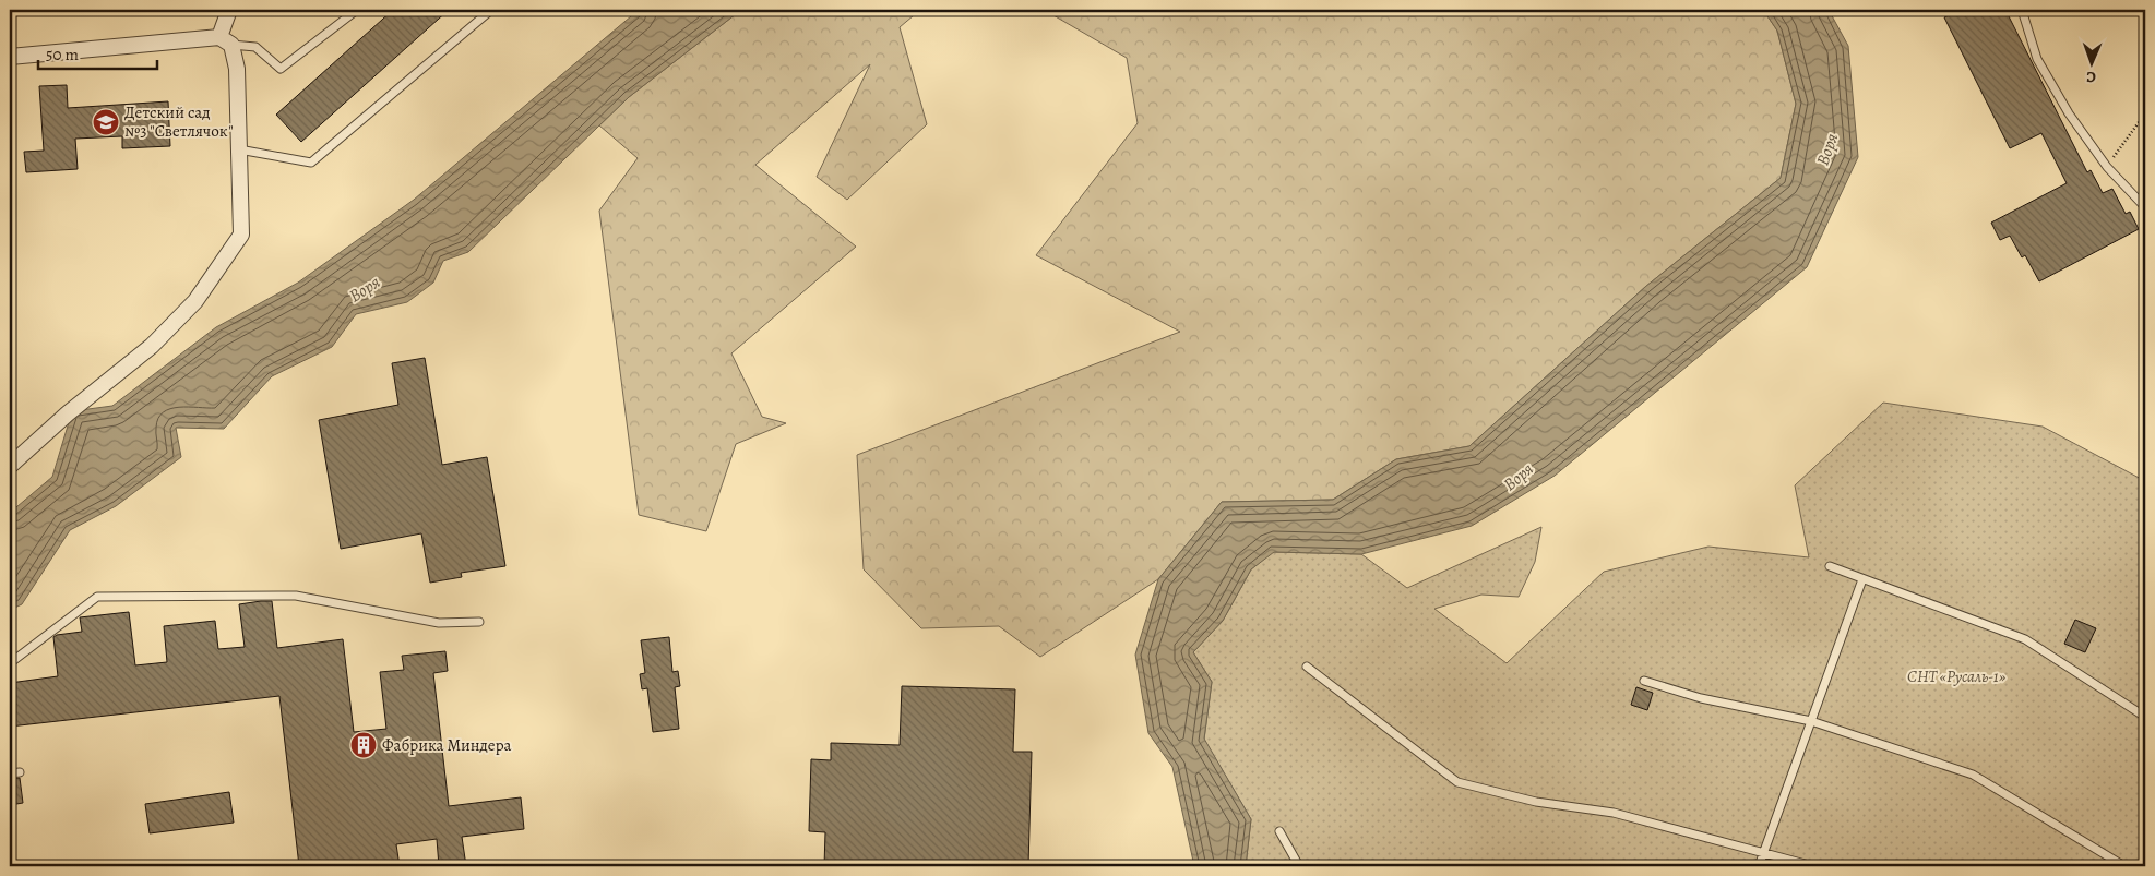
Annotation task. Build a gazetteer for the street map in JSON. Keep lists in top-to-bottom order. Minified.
{"water":["Воря"],"parks":["СНТ «Русаль-1»"],"places":{"school or university":["Детский сад №3 \"Светлячок\""],"building":["Фабрика Миндера"]},"scale_bar":"50 m","north":"bottom"}
